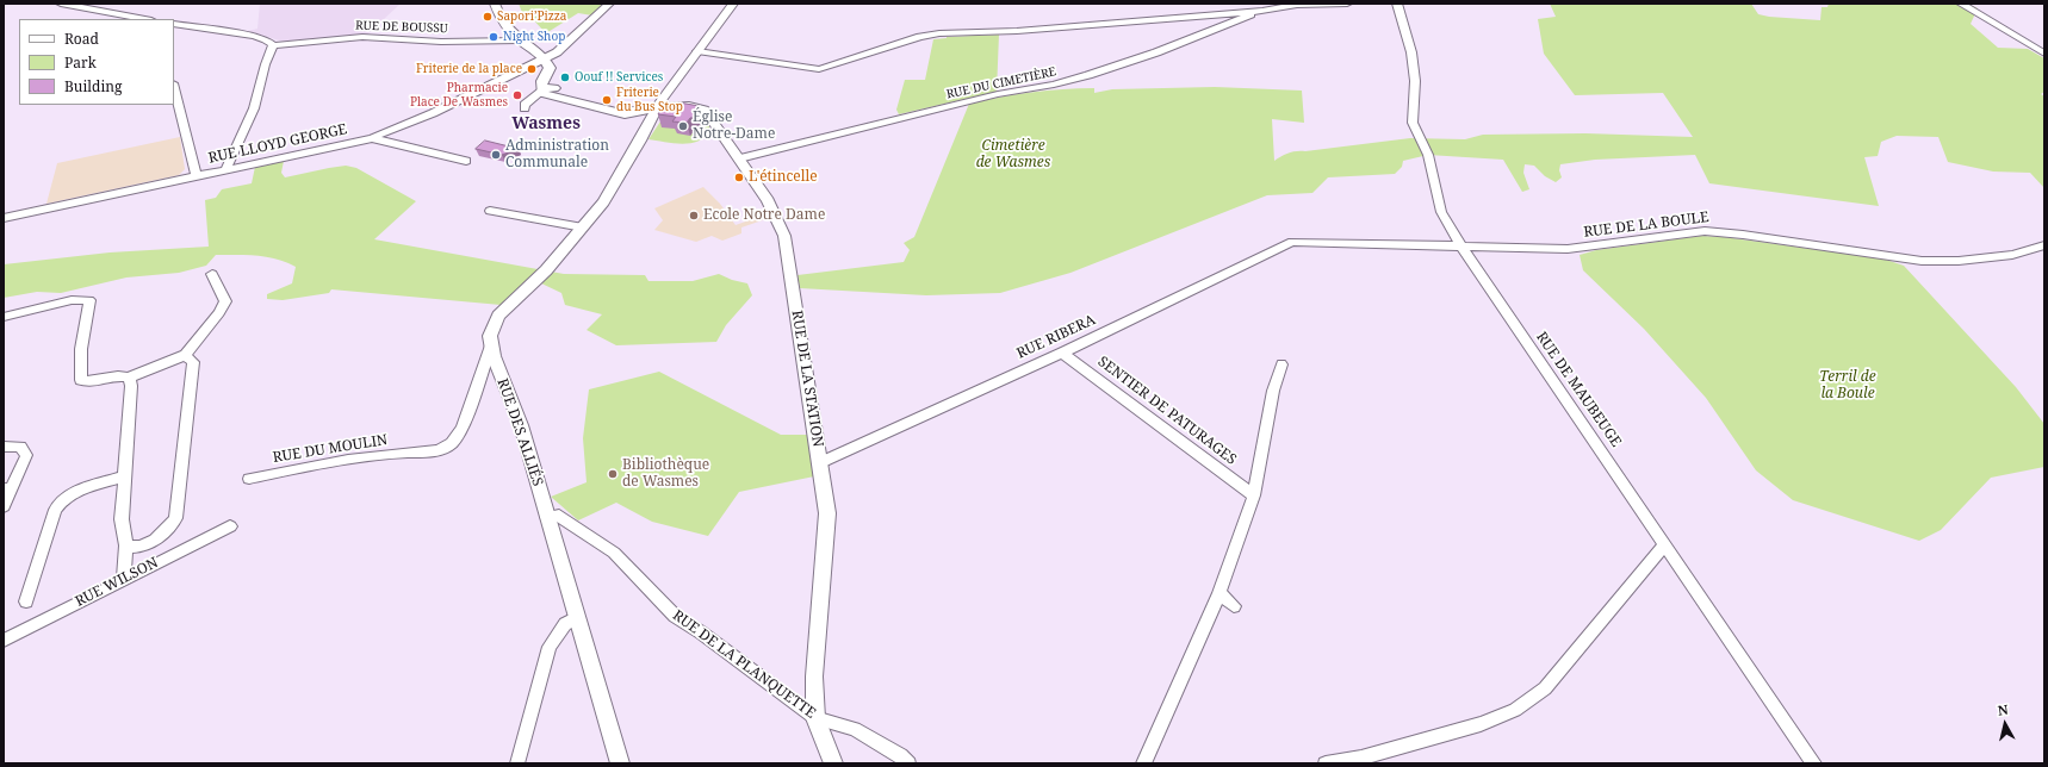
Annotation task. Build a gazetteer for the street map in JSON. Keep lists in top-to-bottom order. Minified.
{"streets":{"street":["RUE DE BOUSSU","RUE DU CIMETIÈRE","RUE LLOYD GEORGE","RUE DE LA BOULE","RUE RIBERA","RUE DE LA STATION","RUE DE MAUBEUGE","SENTIER DE PATURAGES","RUE DES ALLIÉS","RUE DU MOULIN","RUE WILSON","RUE DE LA PLANQUETTE"]},"crossings":[["RUE DU CIMETIÈRE","RUE DE LA STATION"],["RUE DE LA BOULE","RUE RIBERA"],["RUE DE LA BOULE","RUE DE MAUBEUGE"],["RUE RIBERA","RUE DE LA STATION"],["RUE RIBERA","SENTIER DE PATURAGES"],["RUE DE LA STATION","RUE DES ALLIÉS"],["RUE DE LA STATION","RUE DE LA PLANQUETTE"],["RUE DES ALLIÉS","RUE DU MOULIN"],["RUE DES ALLIÉS","RUE DE LA PLANQUETTE"]],"districts":["Wasmes"],"parks":["Cimetière de Wasmes","Terril de la Boule"],"places":["Sapori’Pizza","Night Shop","Friterie de la place","Oouf !! Services","Pharmacie Place De Wasmes","Friterie du Bus Stop","Église Notre-Dame","Administration Communale","L'étincelle","Ecole Notre Dame","Bibliothèque de Wasmes"],"legend":["Road","Park","Building"],"north":"top"}
